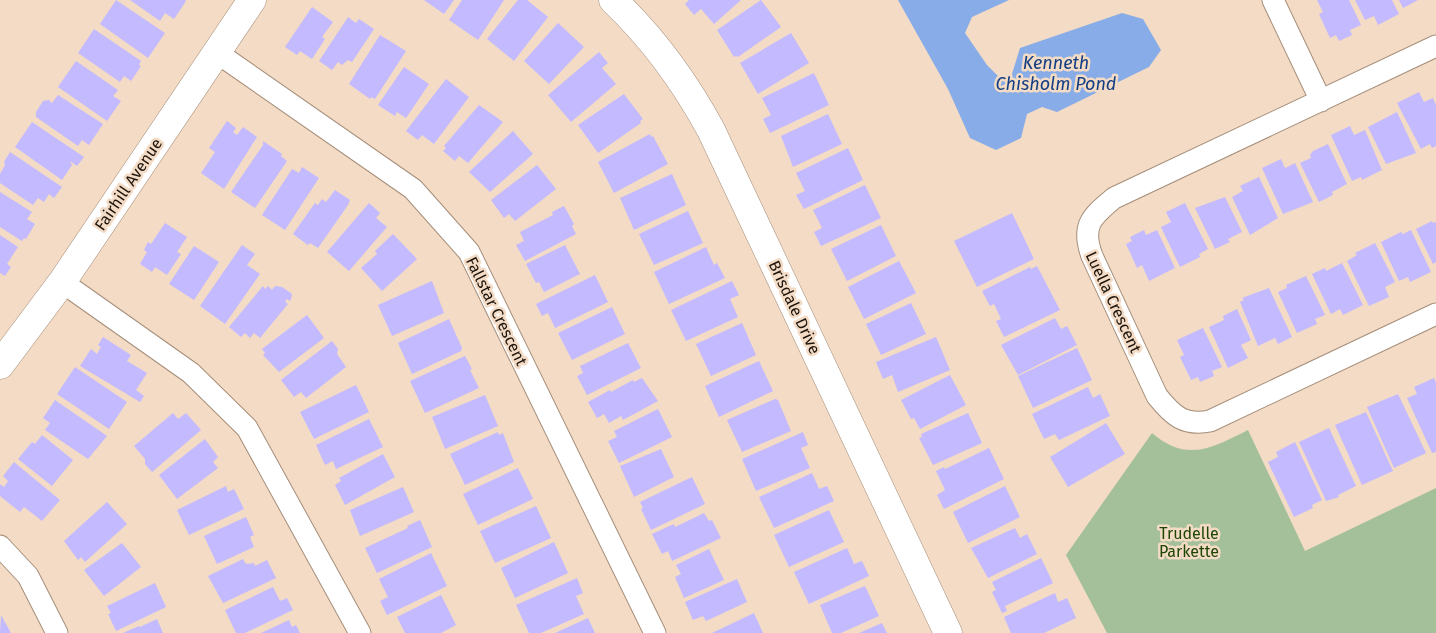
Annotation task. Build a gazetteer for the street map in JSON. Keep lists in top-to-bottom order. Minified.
{"streets":{"street":["Fairhill Avenue","Luella Crescent","Brisdale Drive","Fallstar Crescent"]},"crossings":[["Fairhill Avenue","Fallstar Crescent"]],"water":["Kenneth Chisholm Pond"],"parks":["Trudelle Parkette"]}
